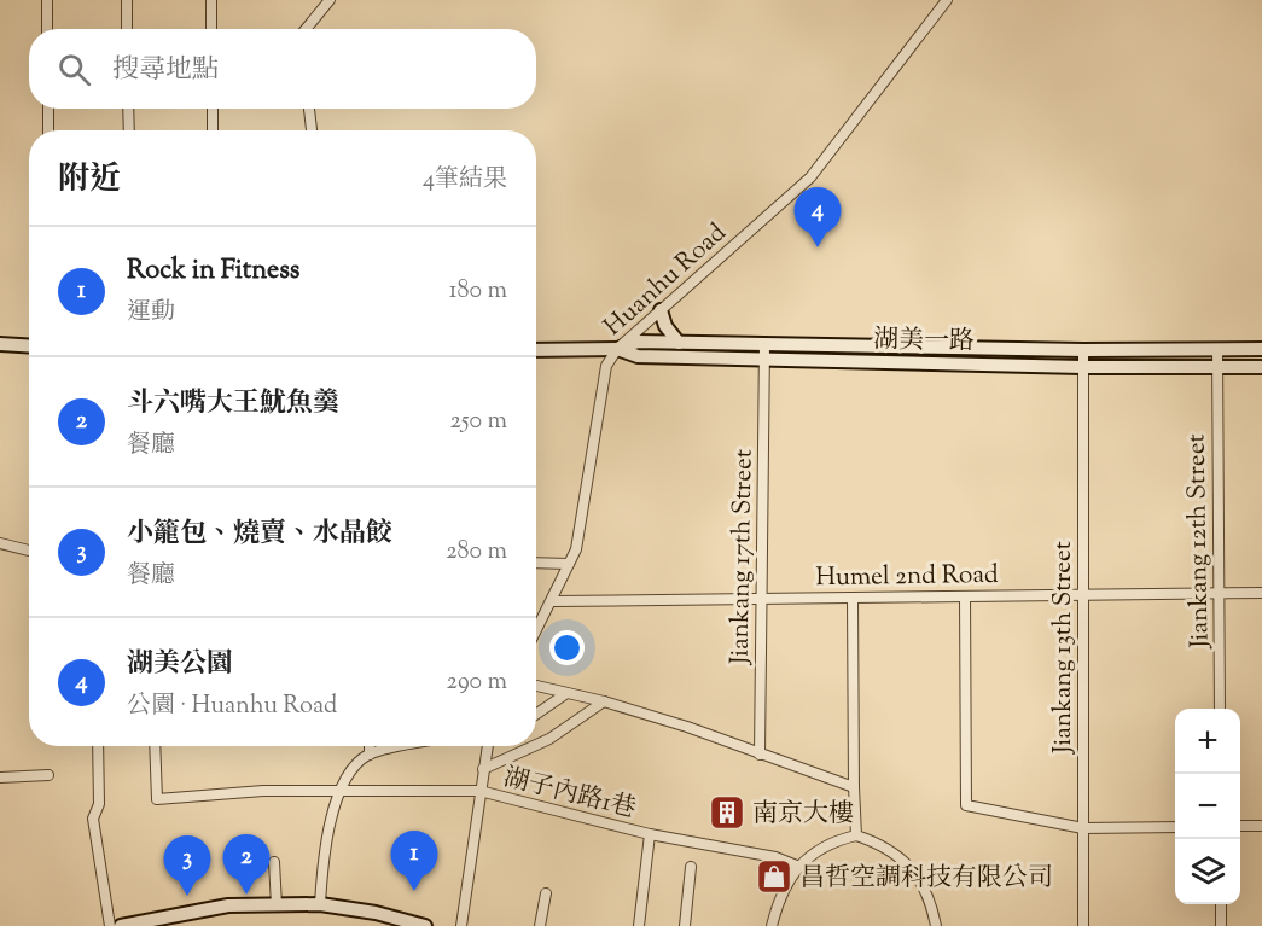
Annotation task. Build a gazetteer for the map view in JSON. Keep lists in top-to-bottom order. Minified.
{"streets":{"street":["Huanhu Road","湖美一路","Jiankang 12th Street","Jiankang 17th Street","Humel 2nd Road","Jiankang 13th Street","湖子內路1巷"]},"crossings":[["Huanhu Road","湖美一路"],["Huanhu Road","Humel 2nd Road"],["湖美一路","Jiankang 12th Street"],["湖美一路","Jiankang 17th Street"],["湖美一路","Jiankang 13th Street"],["Jiankang 12th Street","Humel 2nd Road"],["Jiankang 17th Street","Humel 2nd Road"],["Humel 2nd Road","Jiankang 13th Street"]],"places":{"building":["南京大樓"],"shop":["昌哲空調科技有限公司"]},"page":{"search":"搜尋地點","heading":["附近","4筆結果"],"pins":["4","1","2","3"],"list":[{"mark":"1","name":"Rock in Fitness","note":"運動","value":"180 m"},{"mark":"2","name":"斗六嘴大王魷魚羹","note":"餐廳","value":"250 m"},{"mark":"3","name":"小籠包、燒賣、水晶餃","note":"餐廳","value":"280 m"},{"mark":"4","name":"湖美公園","note":"公園 · Huanhu Road","value":"290 m"}],"map_buttons":["+","−"]}}
